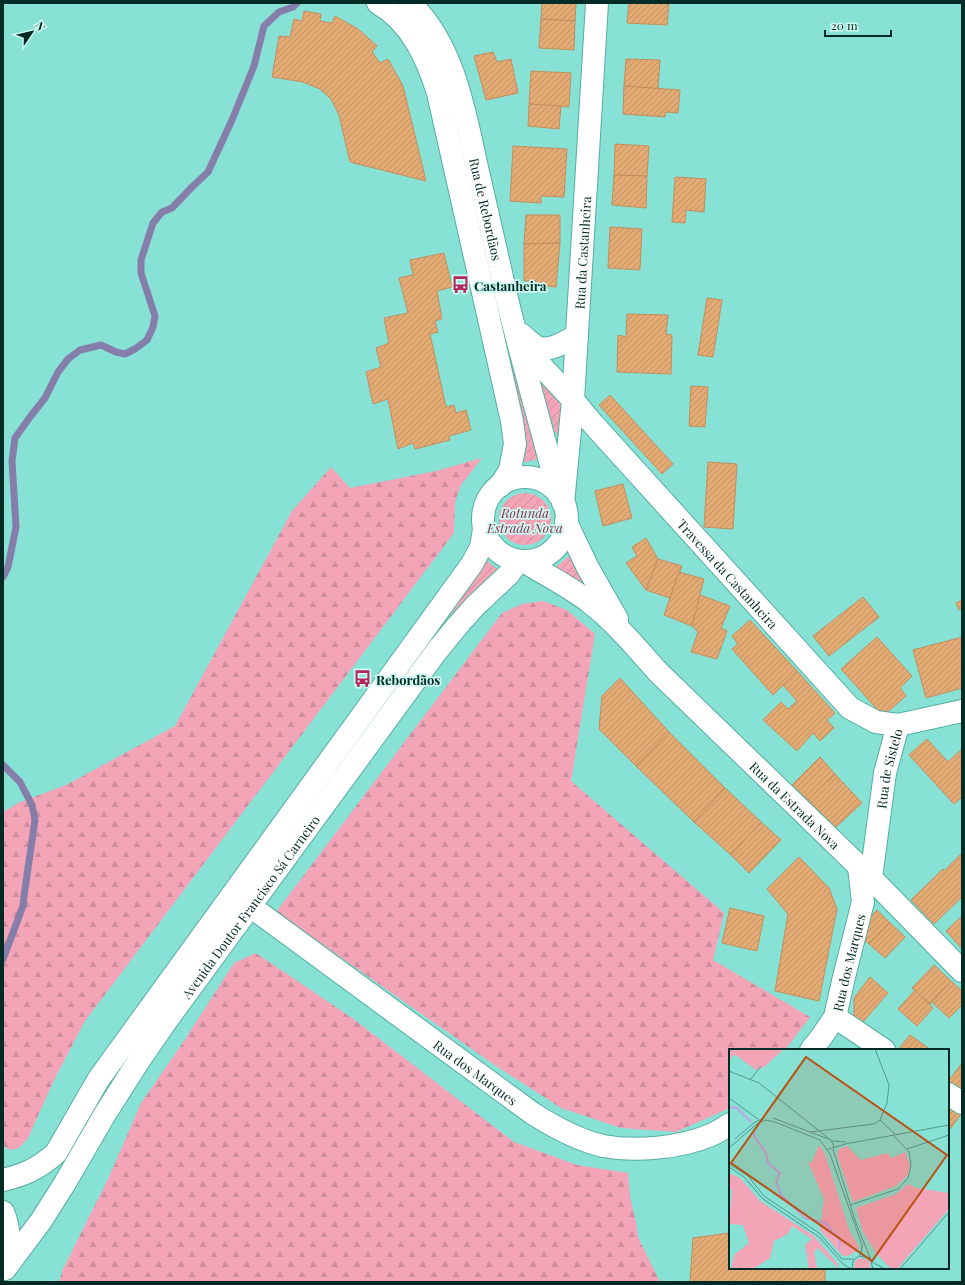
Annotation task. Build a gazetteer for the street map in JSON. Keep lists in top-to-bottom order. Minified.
{"streets":{"main road":["Rua de Rebordãos","Rua da Castanheira","Travessa da Castanheira","Rua de Sistelo","Rua da Estrada Nova","Avenida Doutor Francisco Sá Carneiro","Rua dos Marques"]},"crossings":[["Rua de Rebordãos","Rua da Castanheira"],["Rua de Rebordãos","Travessa da Castanheira"],["Rua de Rebordãos","Rua da Estrada Nova"],["Rua de Rebordãos","Avenida Doutor Francisco Sá Carneiro"],["Rua da Castanheira","Travessa da Castanheira"],["Rua da Castanheira","Rua da Estrada Nova"],["Rua da Castanheira","Avenida Doutor Francisco Sá Carneiro"],["Travessa da Castanheira","Rua de Sistelo"],["Rua de Sistelo","Rua da Estrada Nova"],["Rua de Sistelo","Rua dos Marques"],["Rua da Estrada Nova","Avenida Doutor Francisco Sá Carneiro"],["Rua da Estrada Nova","Rua dos Marques"],["Avenida Doutor Francisco Sá Carneiro","Rua dos Marques"]],"parks":["Rotunda Estrada Nova"],"places":{"bus stop":["Castanheira","Rebordãos"]},"scale_bar":"20 m","north":"top right"}
